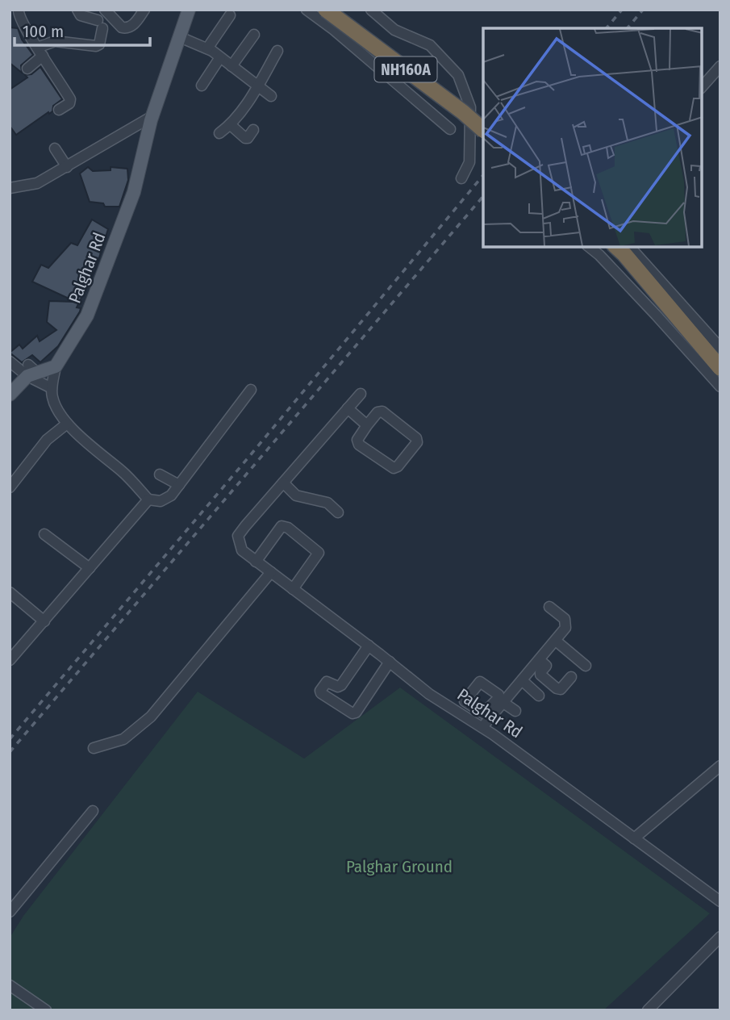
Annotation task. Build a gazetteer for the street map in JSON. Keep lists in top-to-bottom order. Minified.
{"streets":{"highway":["NH160A"],"main road":["Palghar Rd"]},"parks":["Palghar Ground"],"scale_bar":"100 m"}
